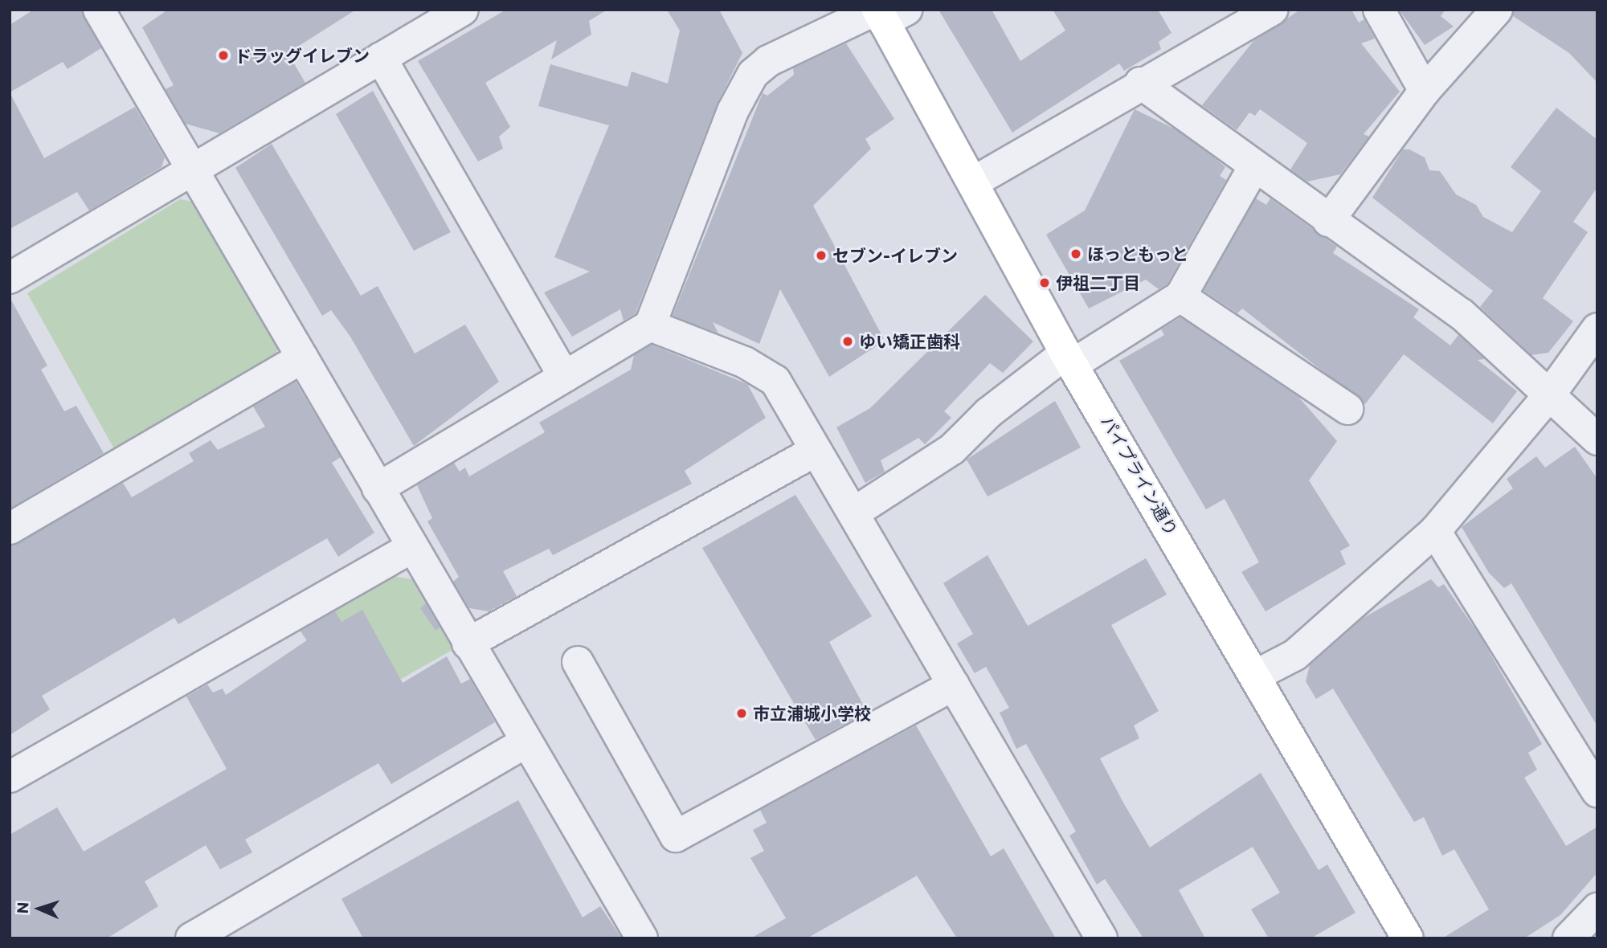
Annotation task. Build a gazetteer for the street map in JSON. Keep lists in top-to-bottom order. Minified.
{"streets":{"main road":["パイプライン通り"]},"places":["ドラッグイレブン","ほっともっと","セブン-イレブン","伊祖二丁目","ゆい矯正歯科","市立浦城小学校"],"north":"left"}
